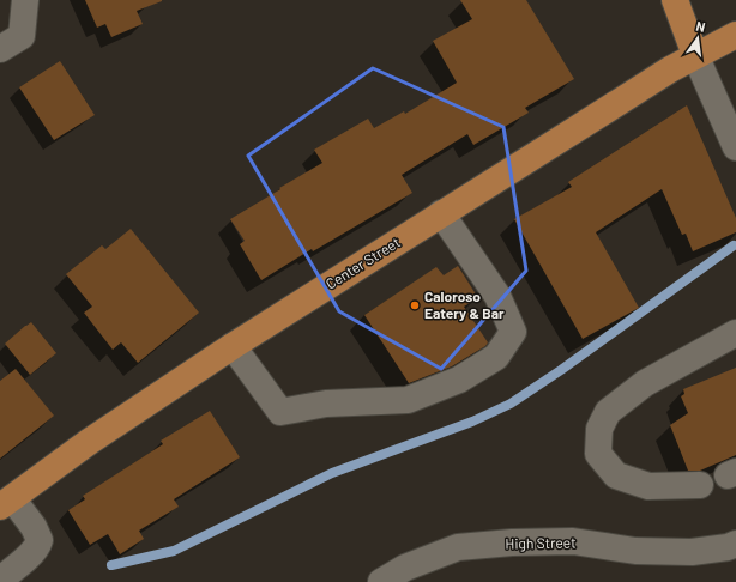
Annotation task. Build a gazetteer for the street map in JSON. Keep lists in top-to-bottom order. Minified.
{"streets":{"main road":["Center Street"],"street":["High Street"]},"places":["Caloroso Eatery & Bar"],"north":"top"}
